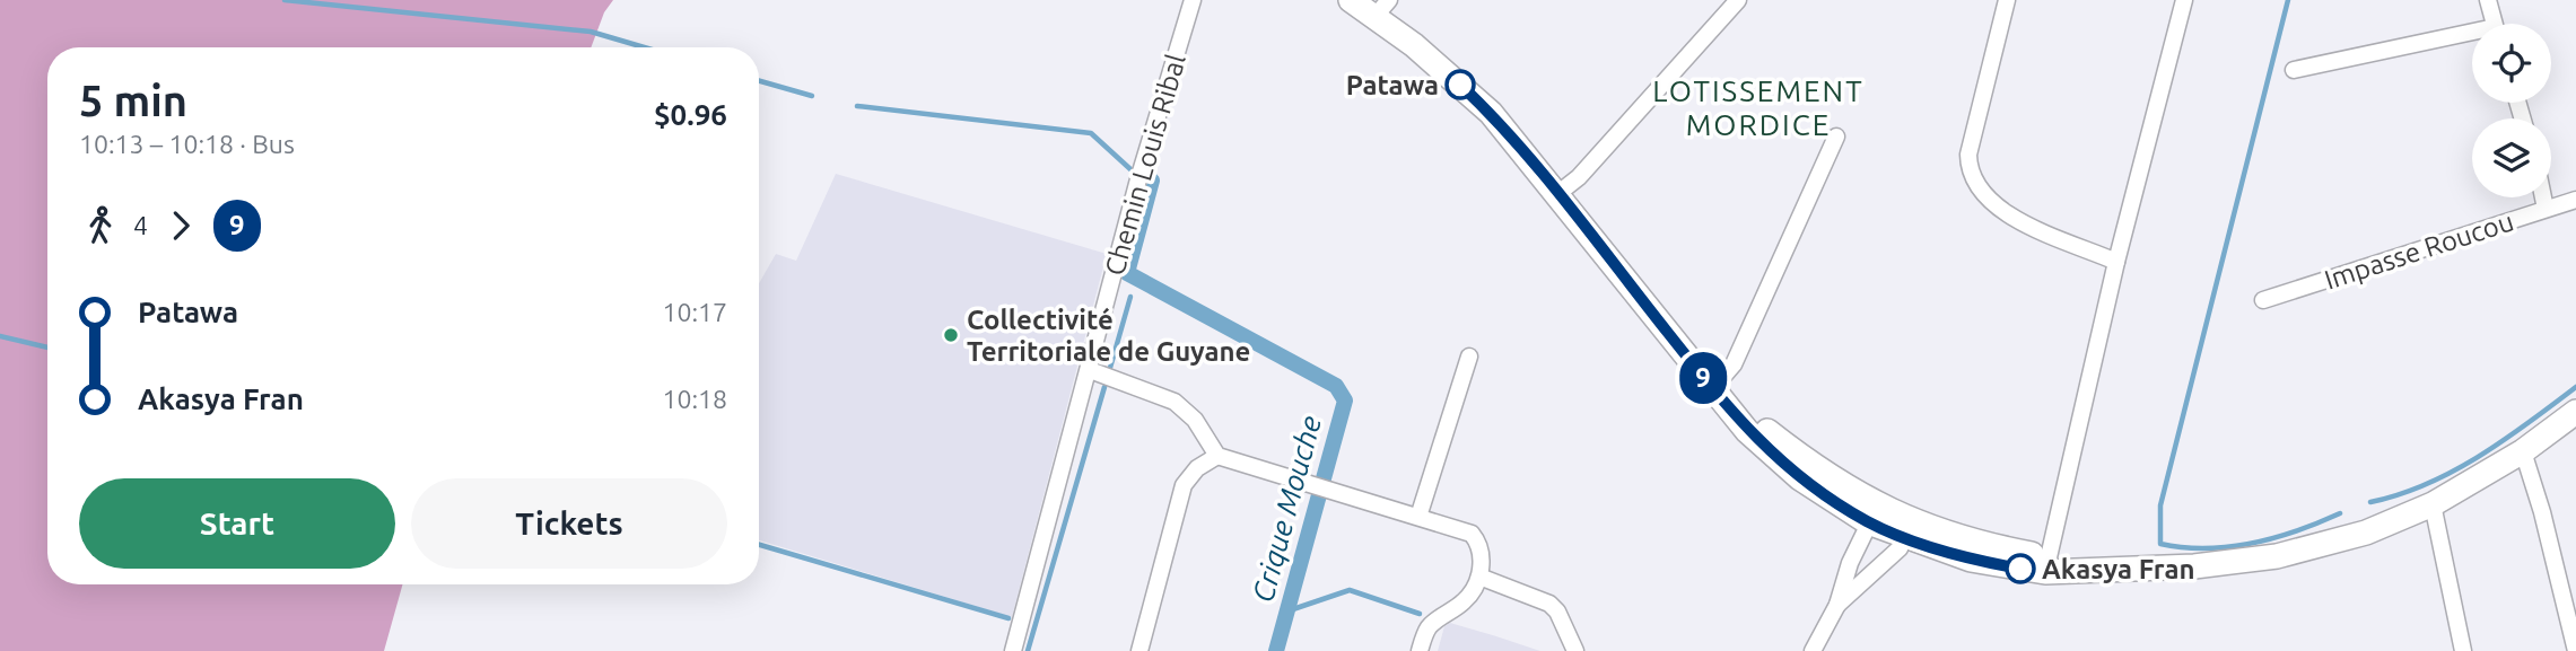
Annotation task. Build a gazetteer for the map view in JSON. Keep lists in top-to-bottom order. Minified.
{"streets":{"street":["Chemin Louis Ribal","Impasse Roucou"]},"districts":["LOTISSEMENT MORDICE"],"water":["Crique Mouche"],"places":["Patawa","Collectivité Territoriale de Guyane","Akasya Fran"],"lines":["bus line 9"],"page":{"on_map":"9","heading":["5 min","10:13 – 10:18 · Bus","$0.96"],"legs":["4","9"],"list":[{"name":"Patawa","value":"10:17"},{"name":"Akasya Fran","value":"10:18"}],"buttons":["Start","Tickets"]}}
